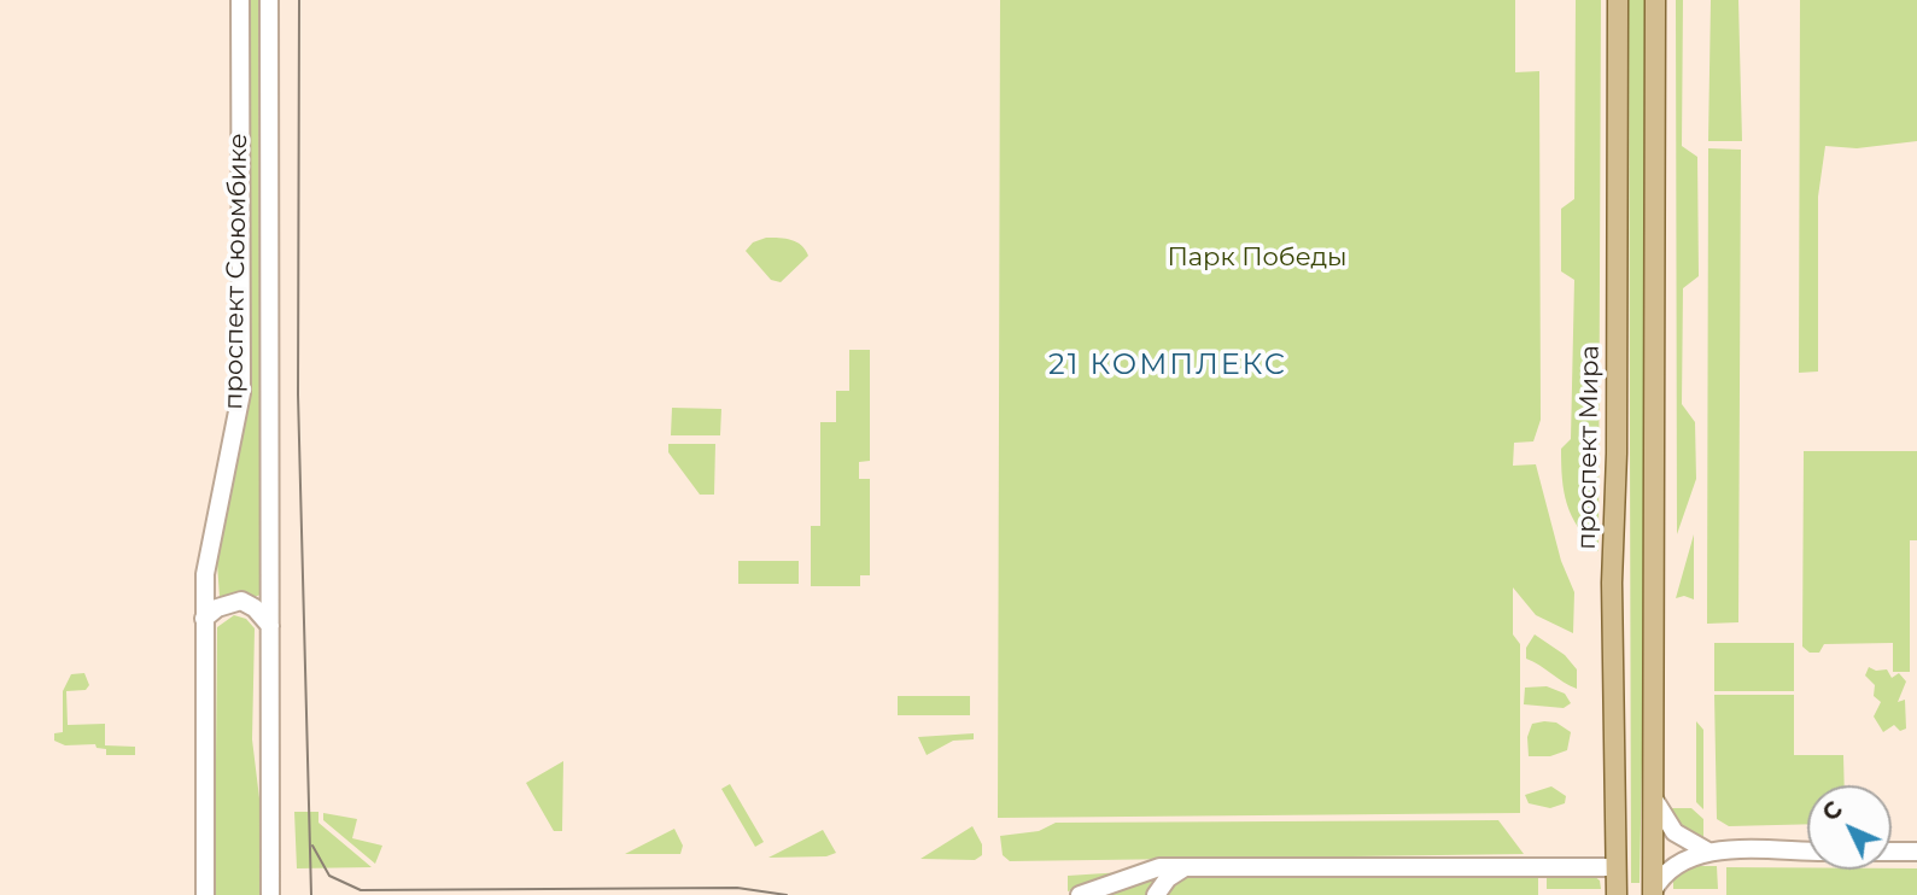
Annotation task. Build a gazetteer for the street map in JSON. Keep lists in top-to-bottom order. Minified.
{"streets":{"main road":["проспект Сююмбике","проспект Мира"]},"districts":["21 КОМПЛЕКС"],"parks":["Парк Победы"],"north":"top left"}
